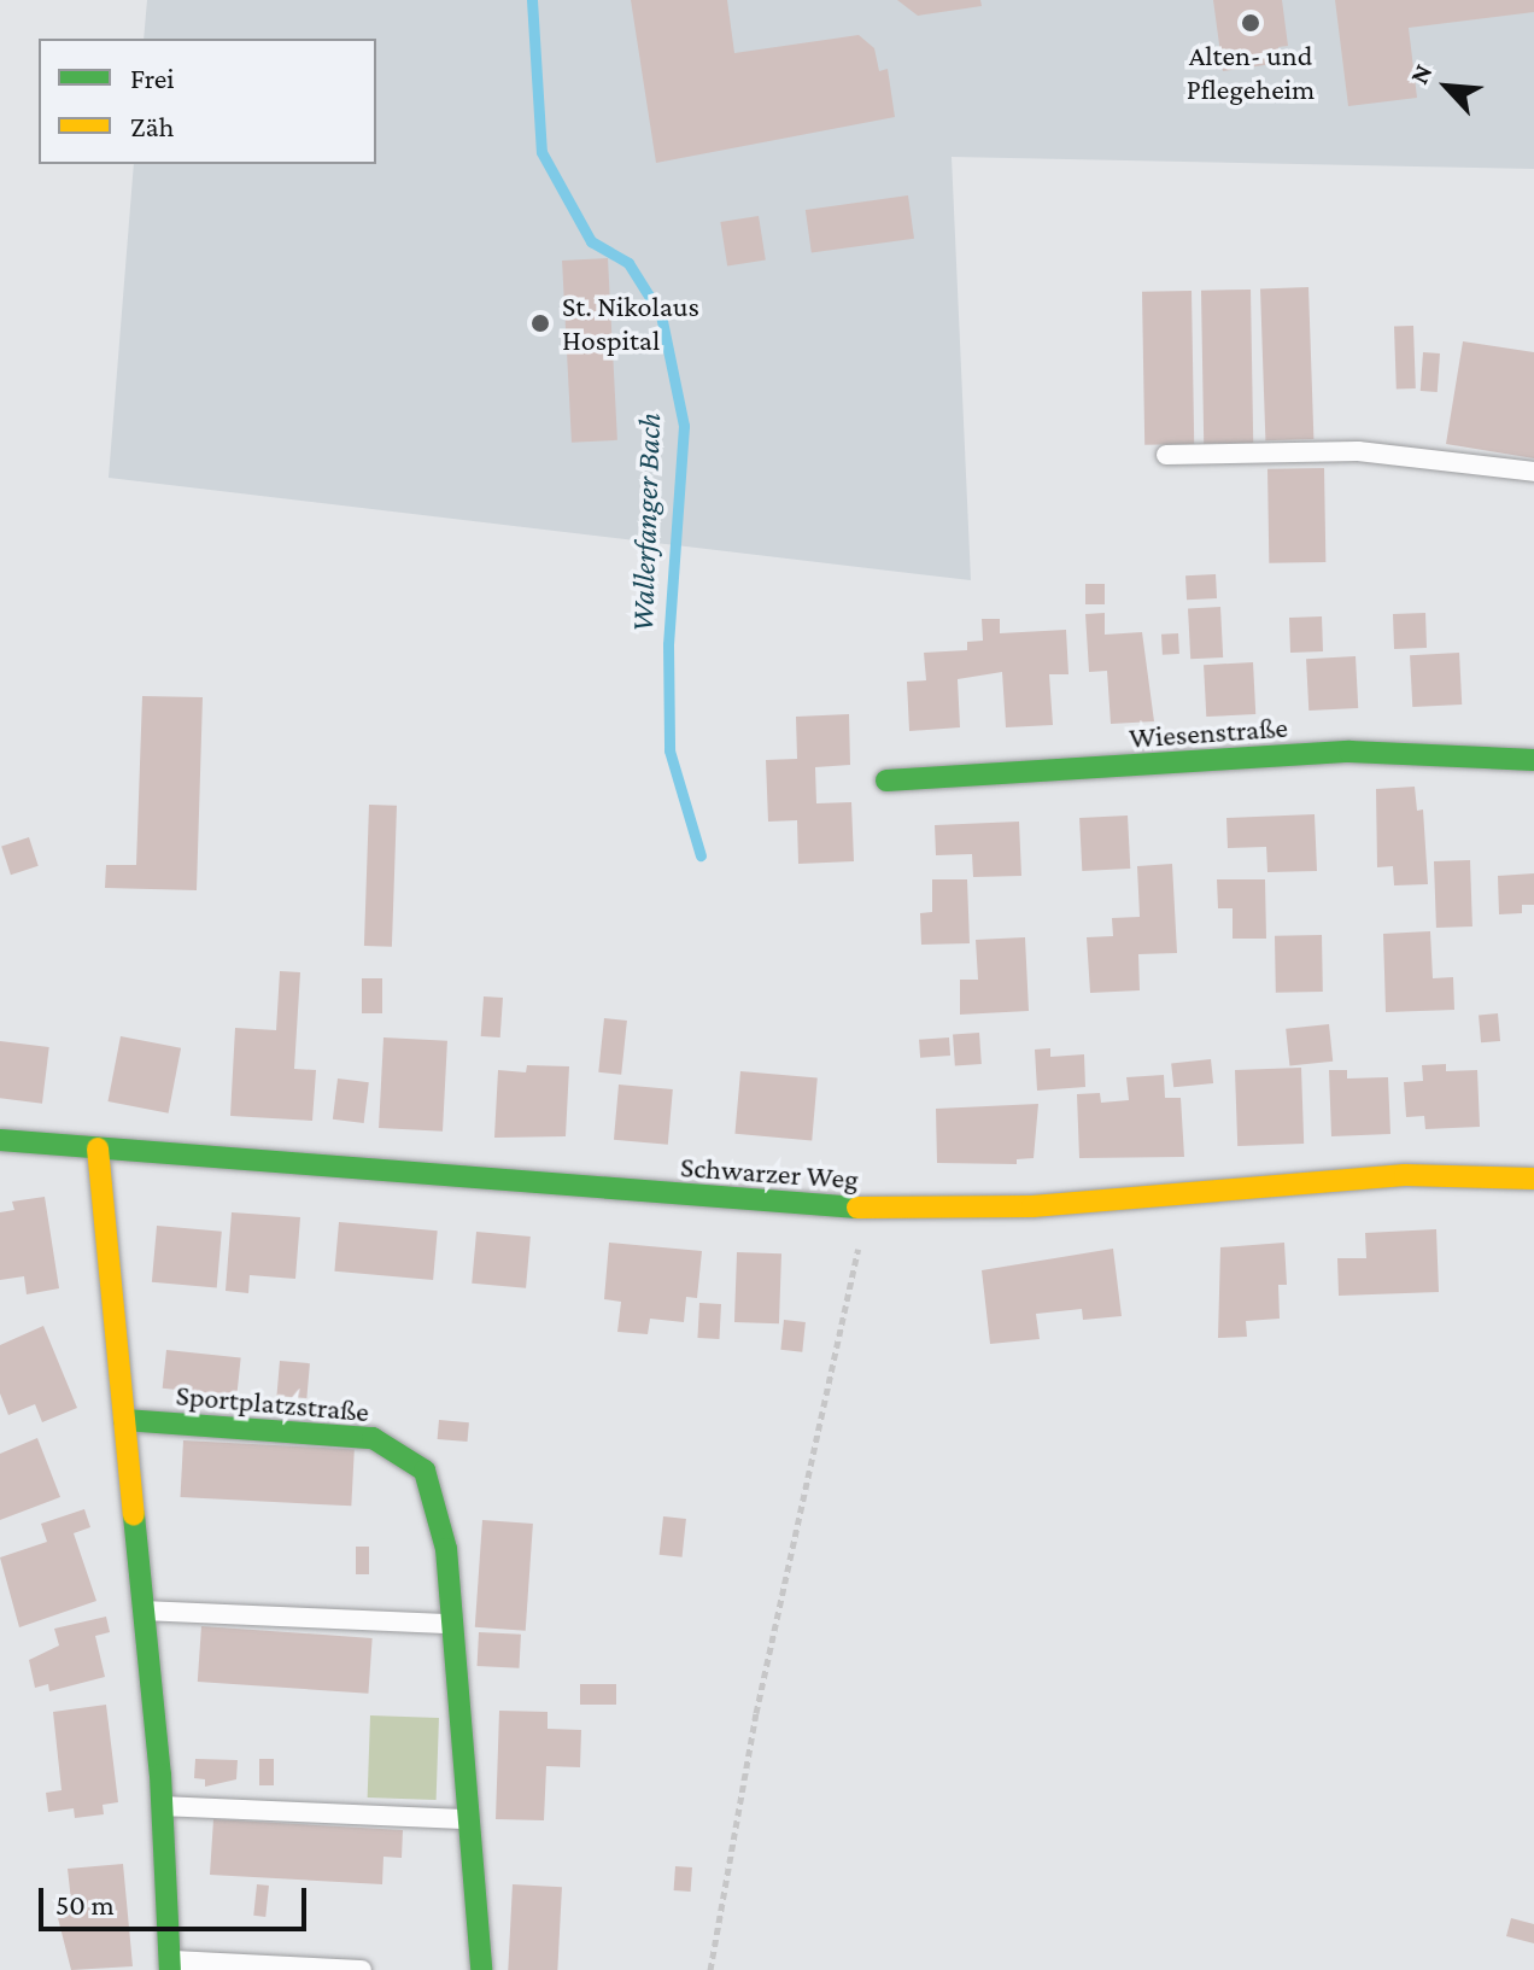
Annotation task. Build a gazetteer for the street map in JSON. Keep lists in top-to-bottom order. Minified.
{"streets":{"street":["Wiesenstraße","Schwarzer Weg","Sportplatzstraße"]},"water":["Wallerfanger Bach"],"places":["Alten- und Pflegeheim","St. Nikolaus Hospital"],"legend":["Frei","Zäh"],"scale_bar":"50 m","north":"top left"}
